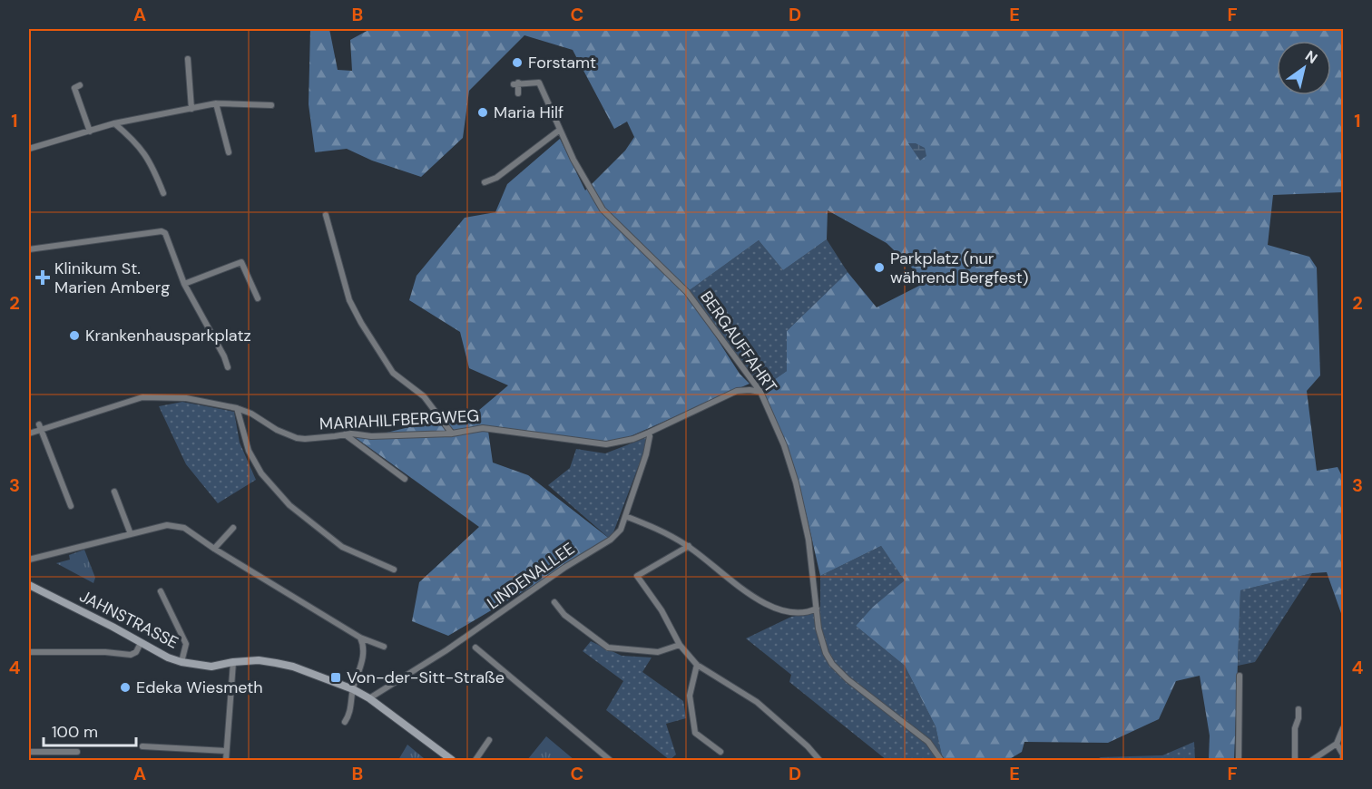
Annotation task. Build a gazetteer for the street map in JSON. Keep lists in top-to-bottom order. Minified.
{"streets":{"street":["BERGAUFFAHRT","MARIAHILFBERGWEG","LINDENALLEE","JAHNSTRASSE"]},"crossings":[["BERGAUFFAHRT","MARIAHILFBERGWEG"],["MARIAHILFBERGWEG","LINDENALLEE"],["LINDENALLEE","JAHNSTRASSE"]],"places":{"other":["Forstamt","Maria Hilf","Parkplatz (nur während Bergfest)","Krankenhausparkplatz","Edeka Wiesmeth"],"health":["Klinikum St. Marien Amberg"],"transit":["Von-der-Sitt-Straße"]},"scale_bar":"100 m","north":"top right","grid":{"columns":["A","B","C","D","E","F"],"rows":["1","2","3","4"]}}
